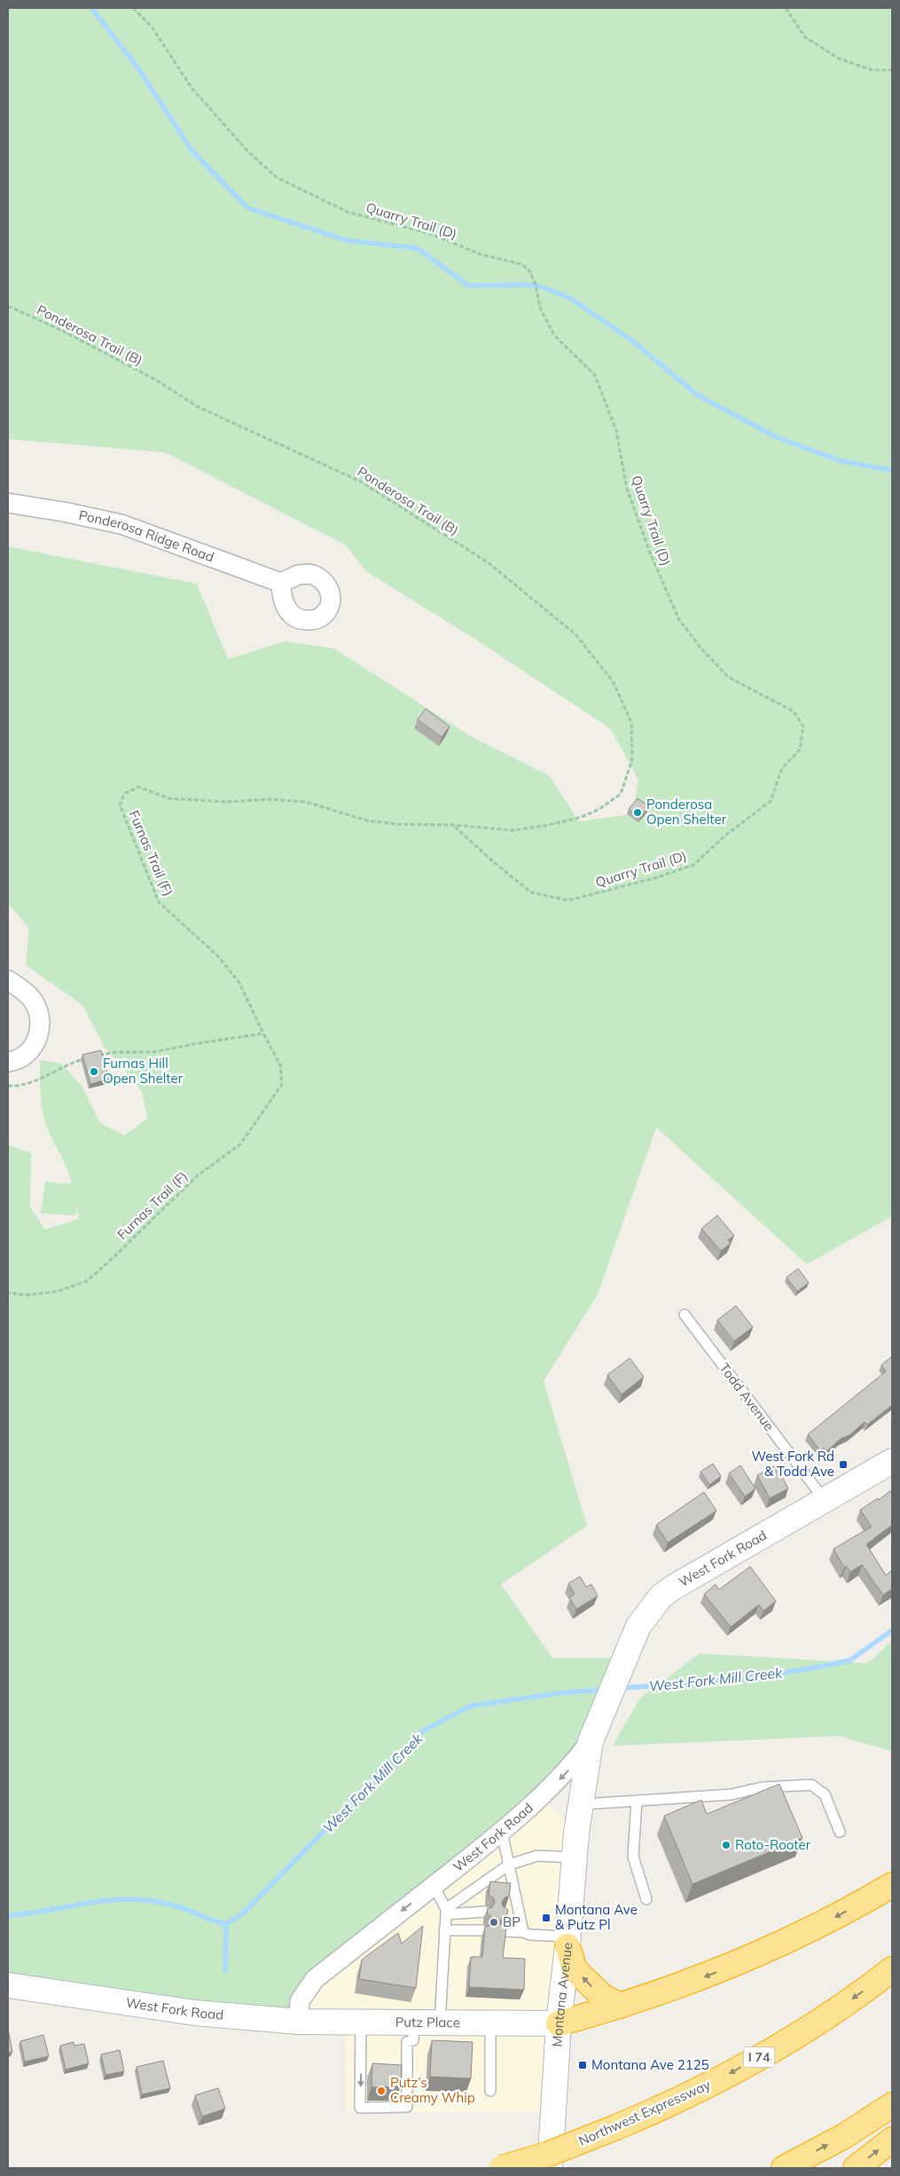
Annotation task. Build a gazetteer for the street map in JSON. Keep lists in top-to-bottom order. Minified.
{"streets":{"highway":["I 74","Northwest Expressway"],"street":["Ponderosa Ridge Road","West Fork Road","Montana Avenue","Putz Place"],"lane":["Todd Avenue"],"path":["Quarry Trail (D)","Ponderosa Trail (B)","Furnas Trail (F)"]},"crossings":[["Quarry Trail (D)","Furnas Trail (F)"],["Ponderosa Trail (B)","Furnas Trail (F)"],["Todd Avenue","West Fork Road"],["West Fork Road","Montana Avenue"],["West Fork Road","Putz Place"],["Montana Avenue","Putz Place"]],"water":["West Fork Mill Creek"],"places":{"other":["Ponderosa Open Shelter","Furnas Hill Open Shelter","Roto-Rooter","BP","Putz’s Creamy Whip"],"transit":["West Fork Rd & Todd Ave","Montana Ave & Putz Pl","Montana Ave 2125"]}}
